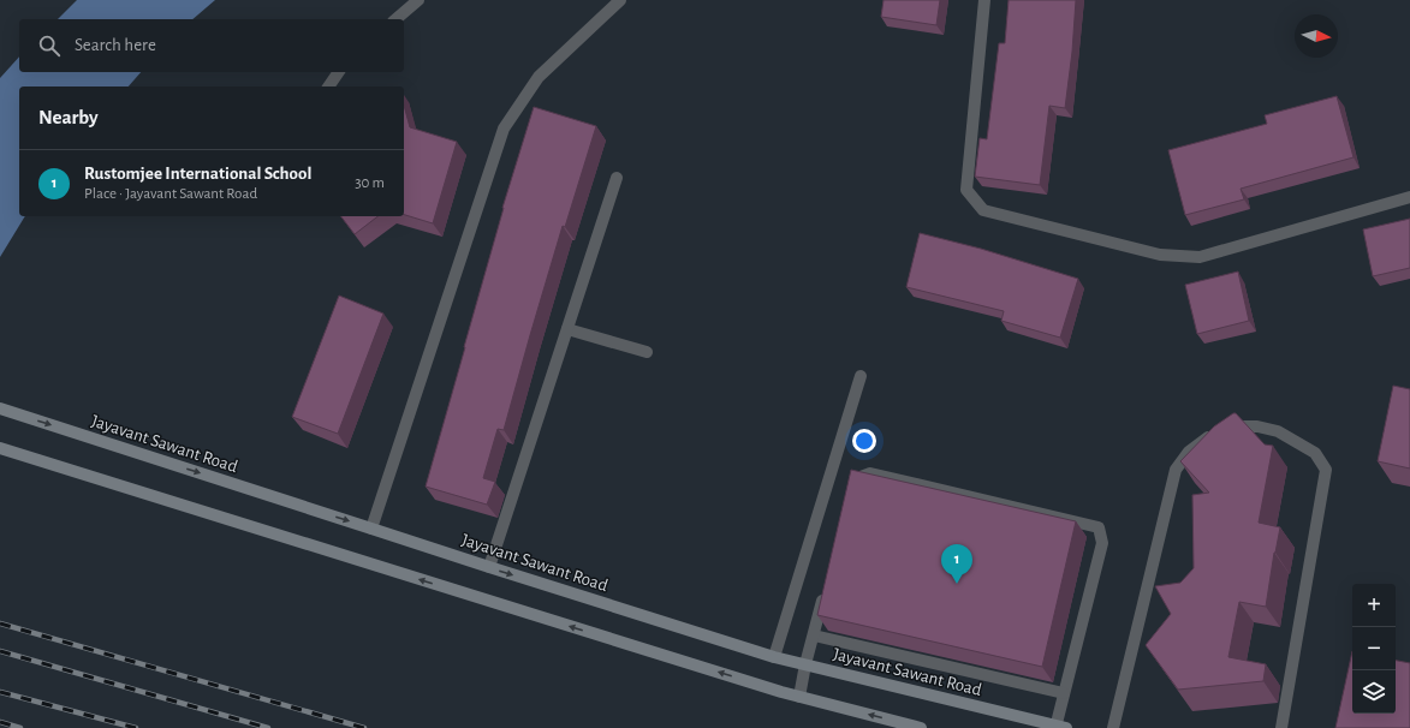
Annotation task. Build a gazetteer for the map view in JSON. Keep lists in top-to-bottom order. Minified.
{"streets":{"street":["Jayavant Sawant Road"]},"north":"right","page":{"search":"Search here","heading":"Nearby","list":[{"mark":"1","name":"Rustomjee International School","note":"Place · Jayavant Sawant Road","value":"30 m"}],"pins":"1","map_buttons":["+","−"]}}
